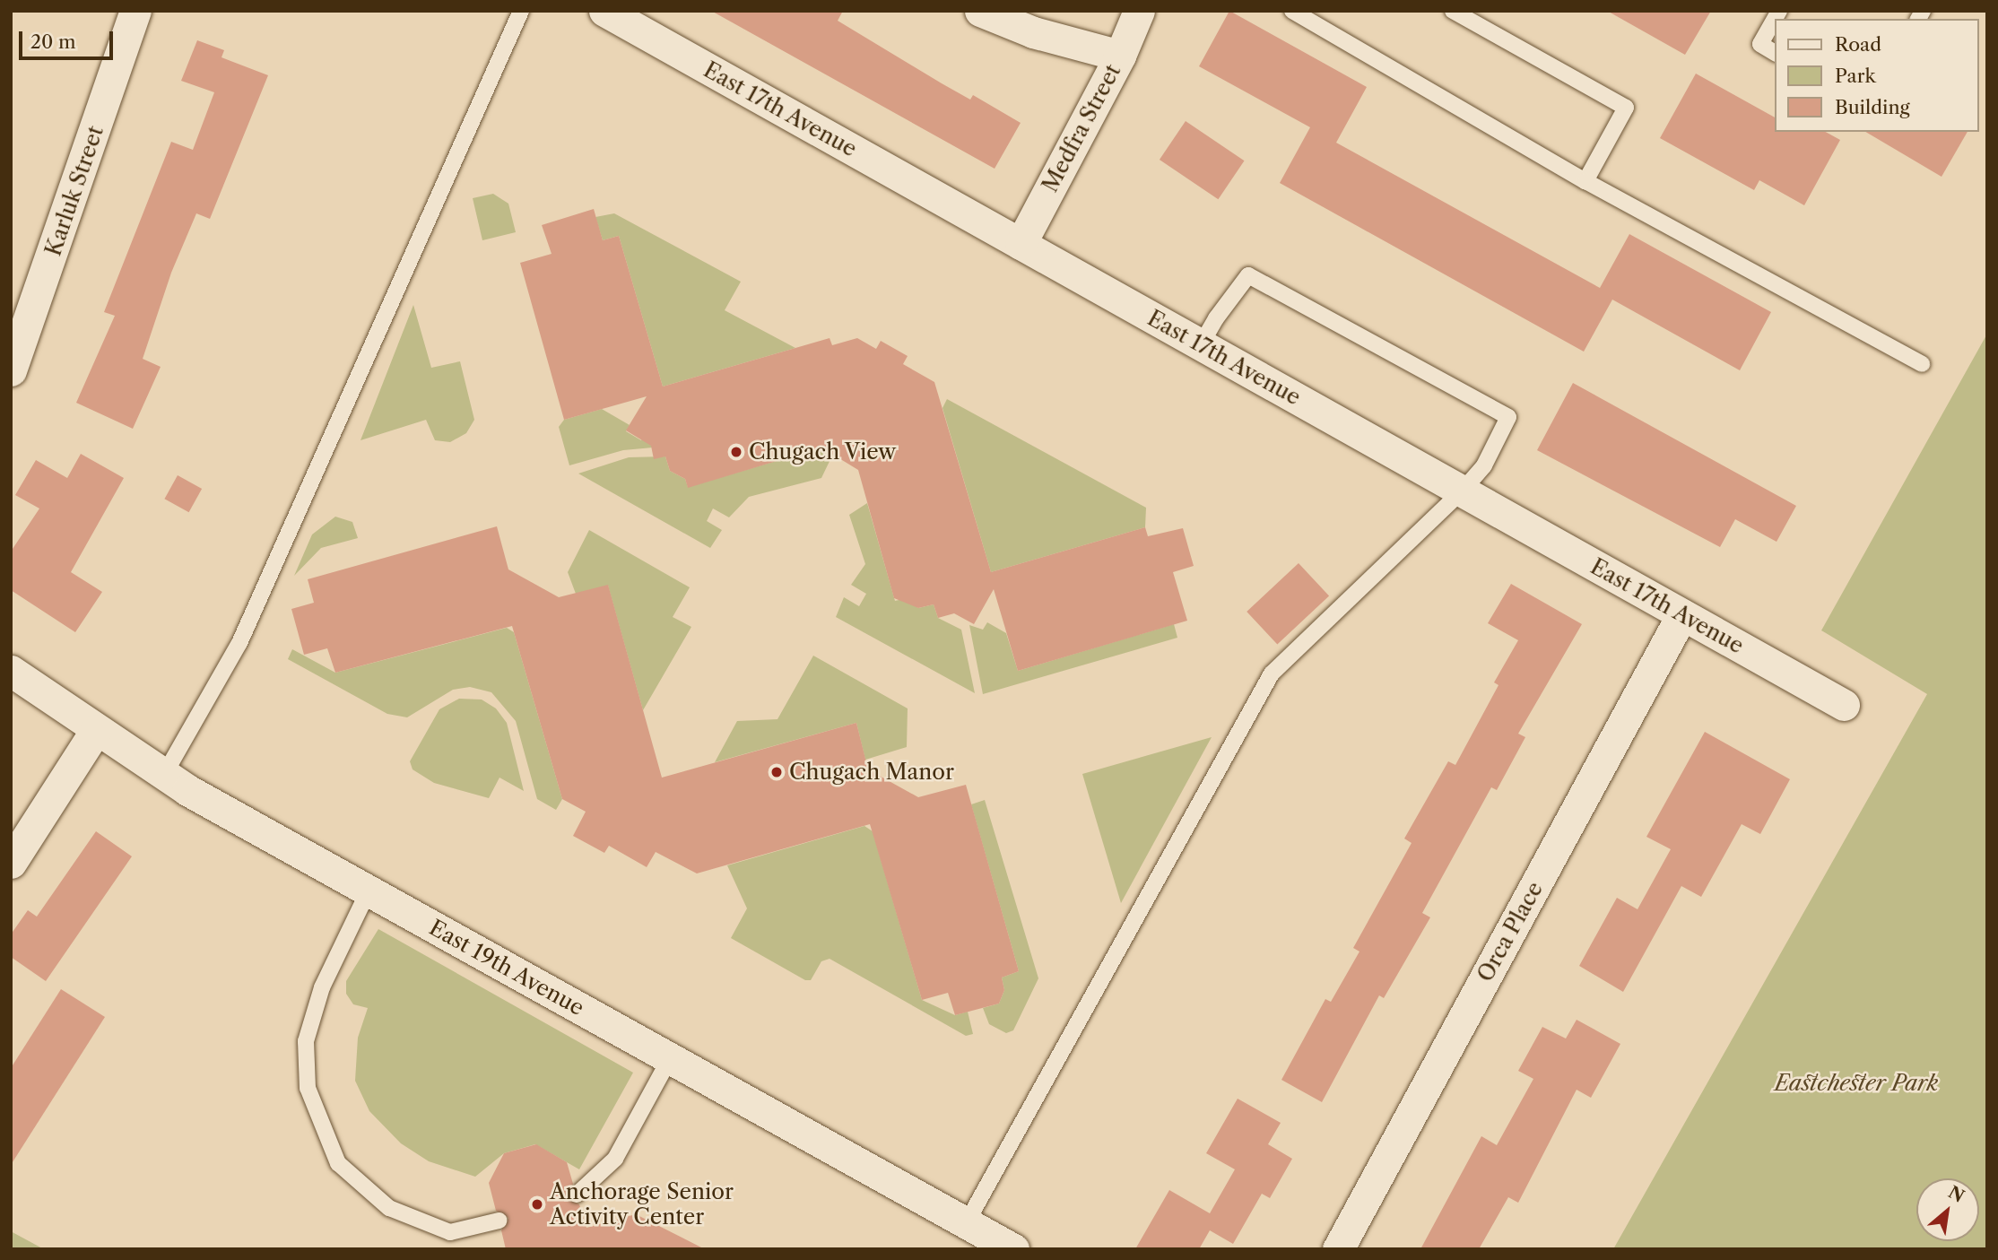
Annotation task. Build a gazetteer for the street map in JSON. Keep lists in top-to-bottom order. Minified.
{"streets":{"street":["East 17th Avenue","Medfra Street","Karluk Street","Orca Place","East 19th Avenue"]},"crossings":[["East 17th Avenue","Medfra Street"],["East 17th Avenue","Orca Place"]],"parks":["Eastchester Park"],"places":["Chugach View","Chugach Manor","Anchorage Senior Activity Center"],"legend":["Road","Park","Building"],"scale_bar":"20 m","north":"top right"}
